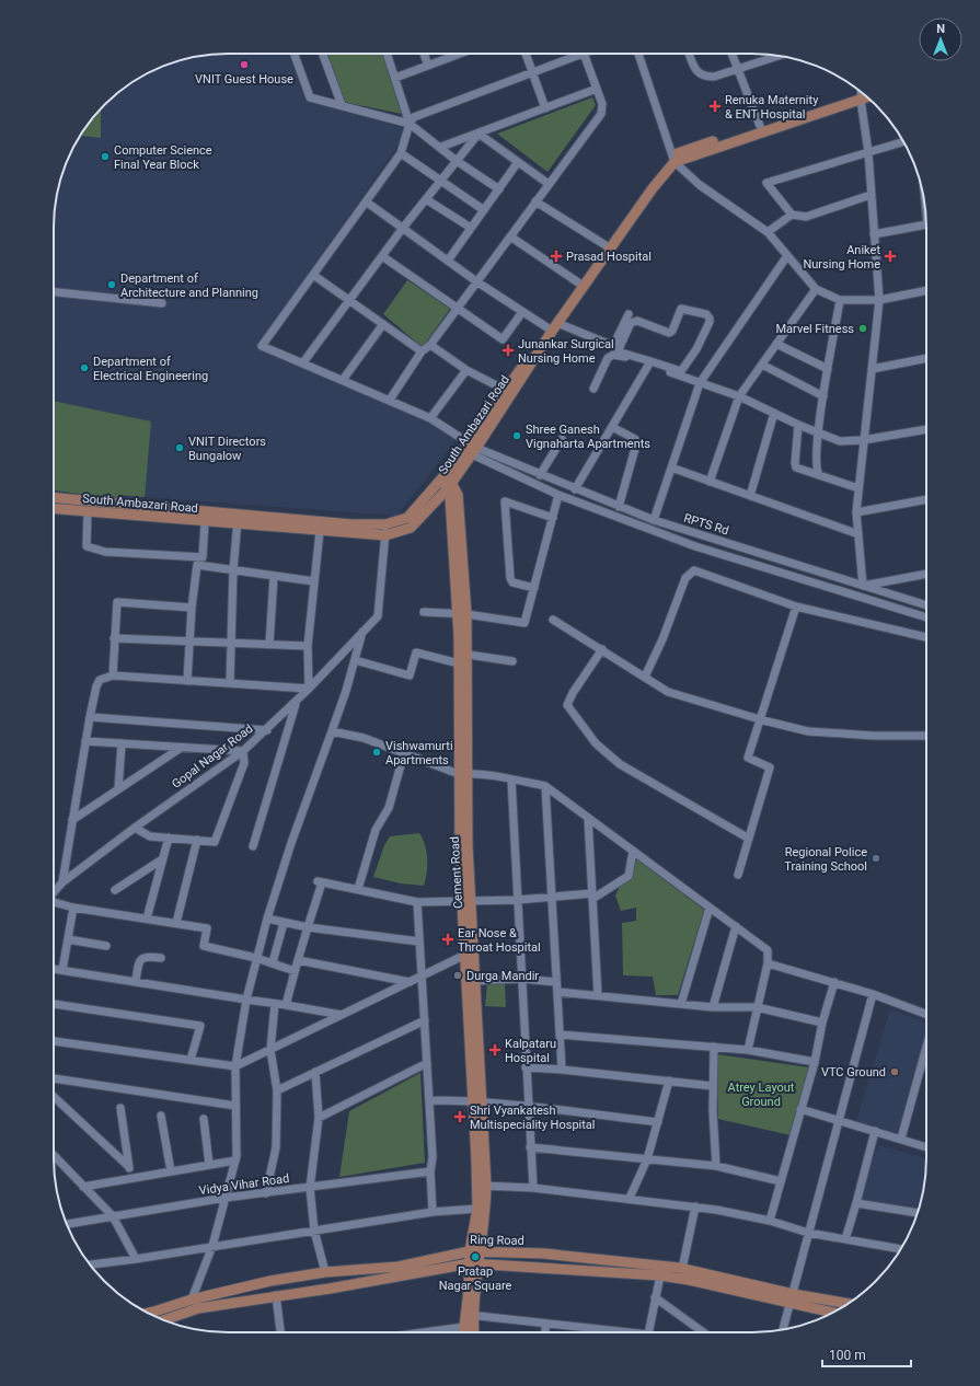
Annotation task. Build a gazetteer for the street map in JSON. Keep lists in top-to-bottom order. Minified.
{"streets":{"main road":["South Ambazari Road","Cement Road","Ring Road"],"street":["RPTS Rd","Gopal Nagar Road","Vidya Vihar Road"]},"crossings":[["South Ambazari Road","RPTS Rd"],["South Ambazari Road","Gopal Nagar Road"],["South Ambazari Road","Cement Road"],["Cement Road","Ring Road"]],"parks":["Atrey Layout Ground"],"places":{"other":["VNIT Guest House","Computer Science Final Year Block","Department of Architecture and Planning","Marvel Fitness","Department of Electrical Engineering","Shree Ganesh Vignaharta Apartments","VNIT Directors Bungalow","Vishwamurti Apartments","Regional Police Training School","Durga Mandir","VTC Ground","Pratap Nagar Square"],"health":["Renuka Maternity & ENT Hospital","Prasad Hospital","Aniket Nursing Home","Junankar Surgical Nursing Home","Ear Nose & Throat Hospital","Kalpataru Hospital","Shri Vyankatesh Multispeciality Hospital"]},"scale_bar":"100 m","north":"top"}
